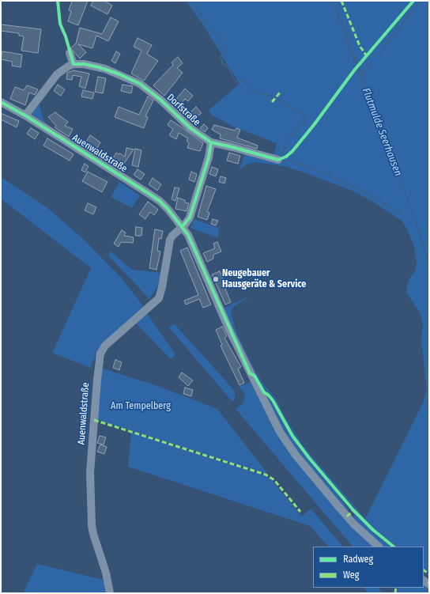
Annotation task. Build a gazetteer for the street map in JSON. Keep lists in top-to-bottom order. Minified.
{"streets":{"street":["Dorfstraße","Auenwaldstraße"]},"crossings":[["Dorfstraße","Auenwaldstraße"]],"water":["Flutmulde Seerhausen"],"parks":["Am Tempelberg"],"places":["Neugebauer Hausgeräte & Service"],"legend":["Radweg","Weg"]}
